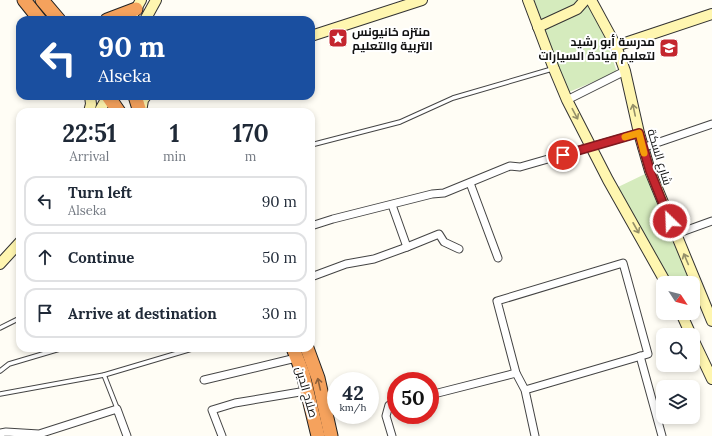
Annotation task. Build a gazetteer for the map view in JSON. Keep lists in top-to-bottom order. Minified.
{"streets":{"highway":["صلاح الدين"],"main road":["شارع السكة"]},"places":{"place":["منتزه خانيونس التربية والتعليم"],"school or university":["مدرسة أبو رشيد لتعليم قيادة السيارات"]},"north":"bottom right","page":{"turn":["90 m","Alseka"],"eta":["22:51","Arrival","1","min","170","m"],"list":[{"name":"Turn left","note":"Alseka","value":"90 m"},{"name":"Continue","value":"50 m"},{"name":"Arrive at destination","value":"30 m"}],"speed":"42 km/h","limit":"50"}}
